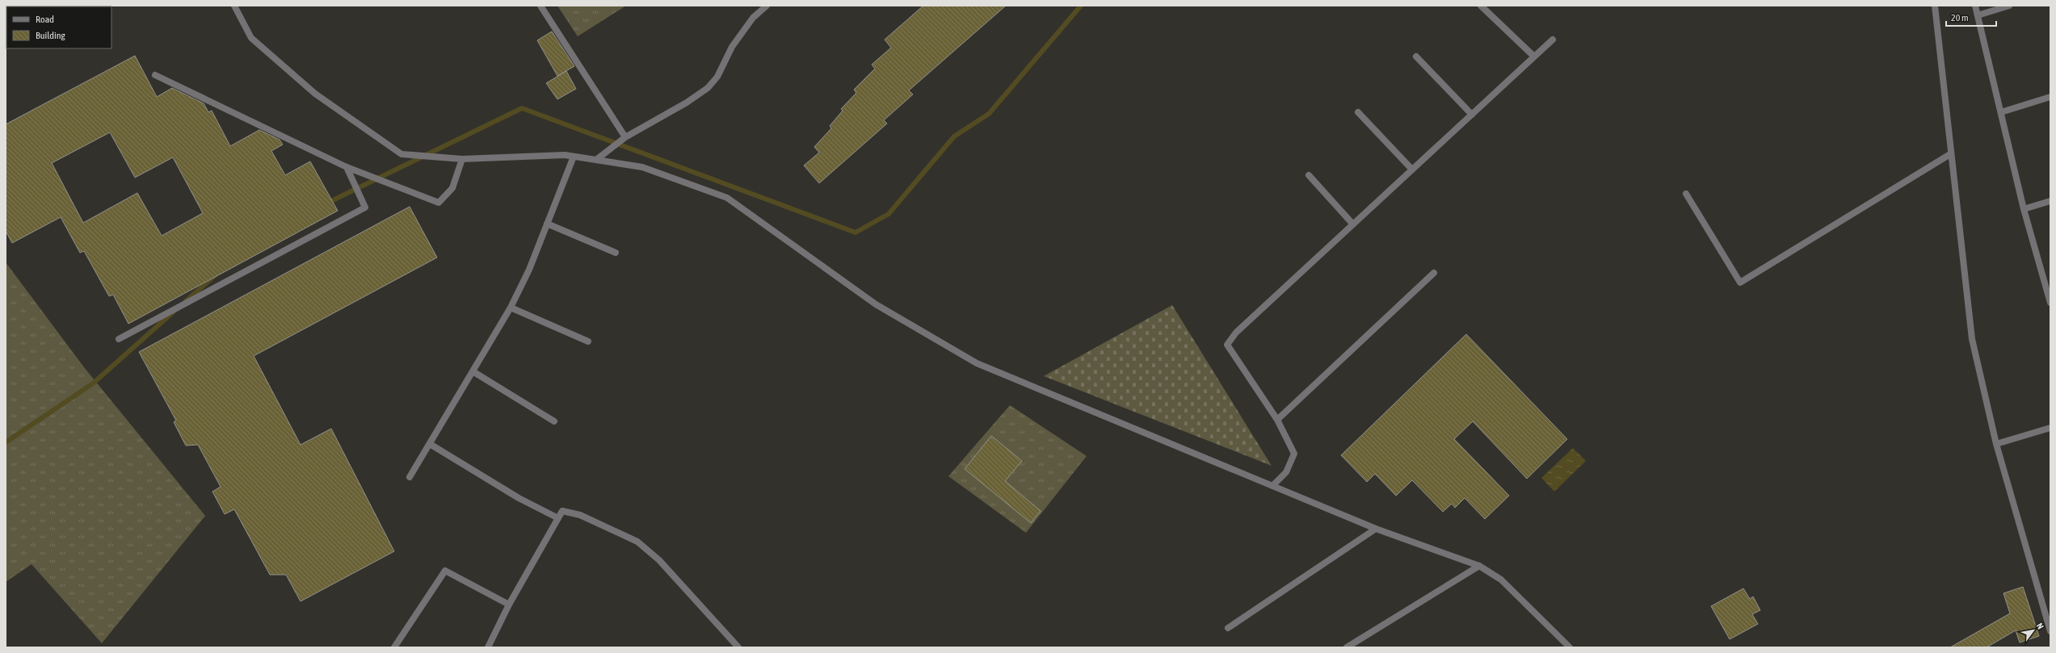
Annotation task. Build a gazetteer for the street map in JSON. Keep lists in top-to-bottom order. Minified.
{"legend":["Road","Building"],"scale_bar":"20 m","north":"top right"}
